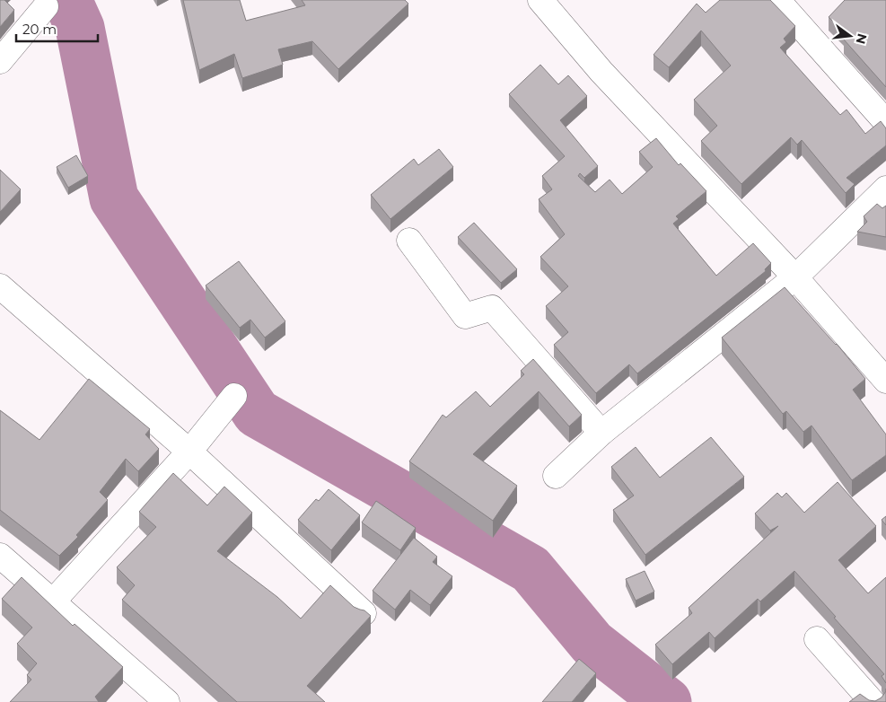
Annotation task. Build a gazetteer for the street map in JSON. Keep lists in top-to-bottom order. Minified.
{"scale_bar":"20 m","north":"right"}
